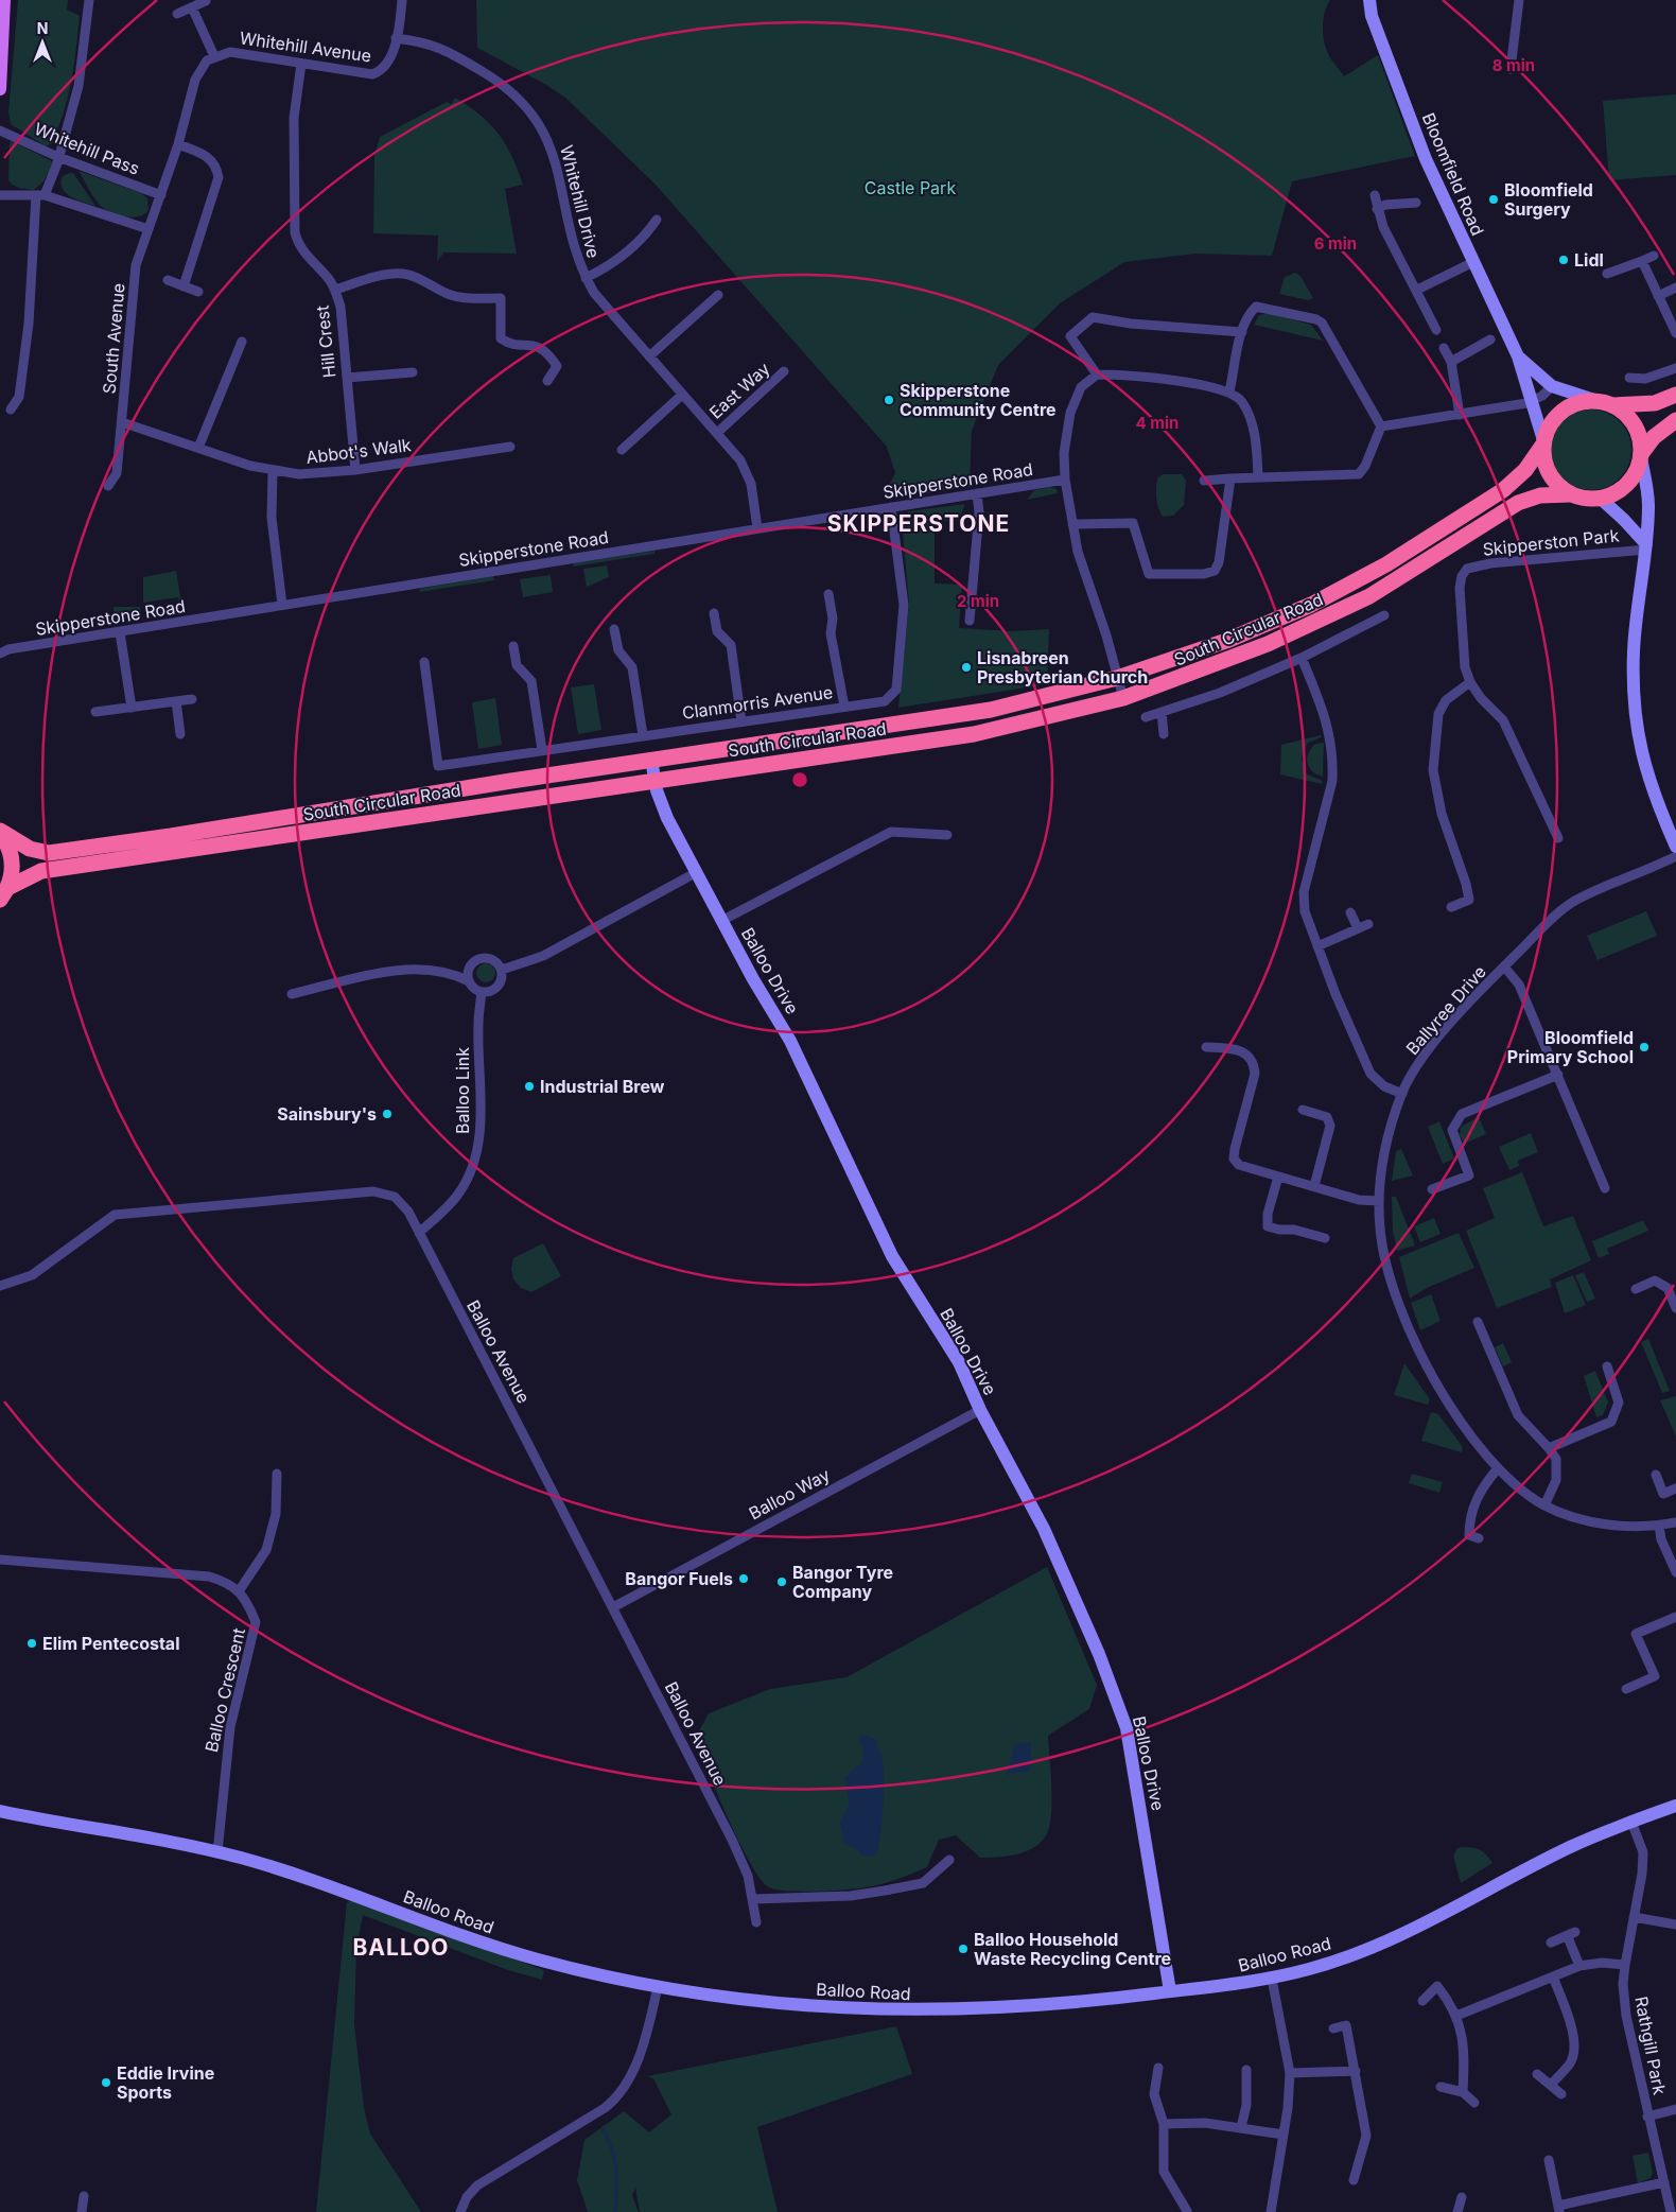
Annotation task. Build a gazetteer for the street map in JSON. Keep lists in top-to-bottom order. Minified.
{"streets":{"highway":["South Circular Road"],"street":["Whitehill Avenue","Whitehill Pass","Bloomfield Road","Whitehill Drive","South Avenue","Hill Crest","East Way","Abbot's Walk","Skipperstone Road","Skipperston Park","Clanmorris Avenue","Balloo Drive","Ballyree Drive","Balloo Link","Balloo Avenue","Balloo Way","Balloo Crescent","Balloo Road","Rathgill Park"]},"crossings":[["Whitehill Avenue","Whitehill Pass"],["Whitehill Avenue","Whitehill Drive"],["Whitehill Avenue","South Avenue"],["Whitehill Avenue","Hill Crest"],["Whitehill Pass","South Avenue"],["Bloomfield Road","South Circular Road"],["Whitehill Drive","East Way"],["Whitehill Drive","Skipperstone Road"],["South Avenue","Abbot's Walk"],["Hill Crest","Abbot's Walk"],["Skipperstone Road","Clanmorris Avenue"],["South Circular Road","Balloo Drive"],["Balloo Drive","Balloo Way"],["Balloo Drive","Balloo Road"],["Balloo Link","Balloo Avenue"],["Balloo Avenue","Balloo Way"],["Balloo Crescent","Balloo Road"],["Balloo Road","Rathgill Park"]],"districts":["SKIPPERSTONE","BALLOO"],"parks":["Castle Park"],"places":["Bloomfield Surgery","Lidl","Skipperstone Community Centre","Lisnabreen Presbyterian Church","Bloomfield Primary School","Industrial Brew","Sainsbury's","Bangor Fuels","Bangor Tyre Company","Elim Pentecostal","Balloo Household Waste Recycling Centre","Eddie Irvine Sports"],"north":"top","rings":["8 min","6 min","4 min","2 min"]}
